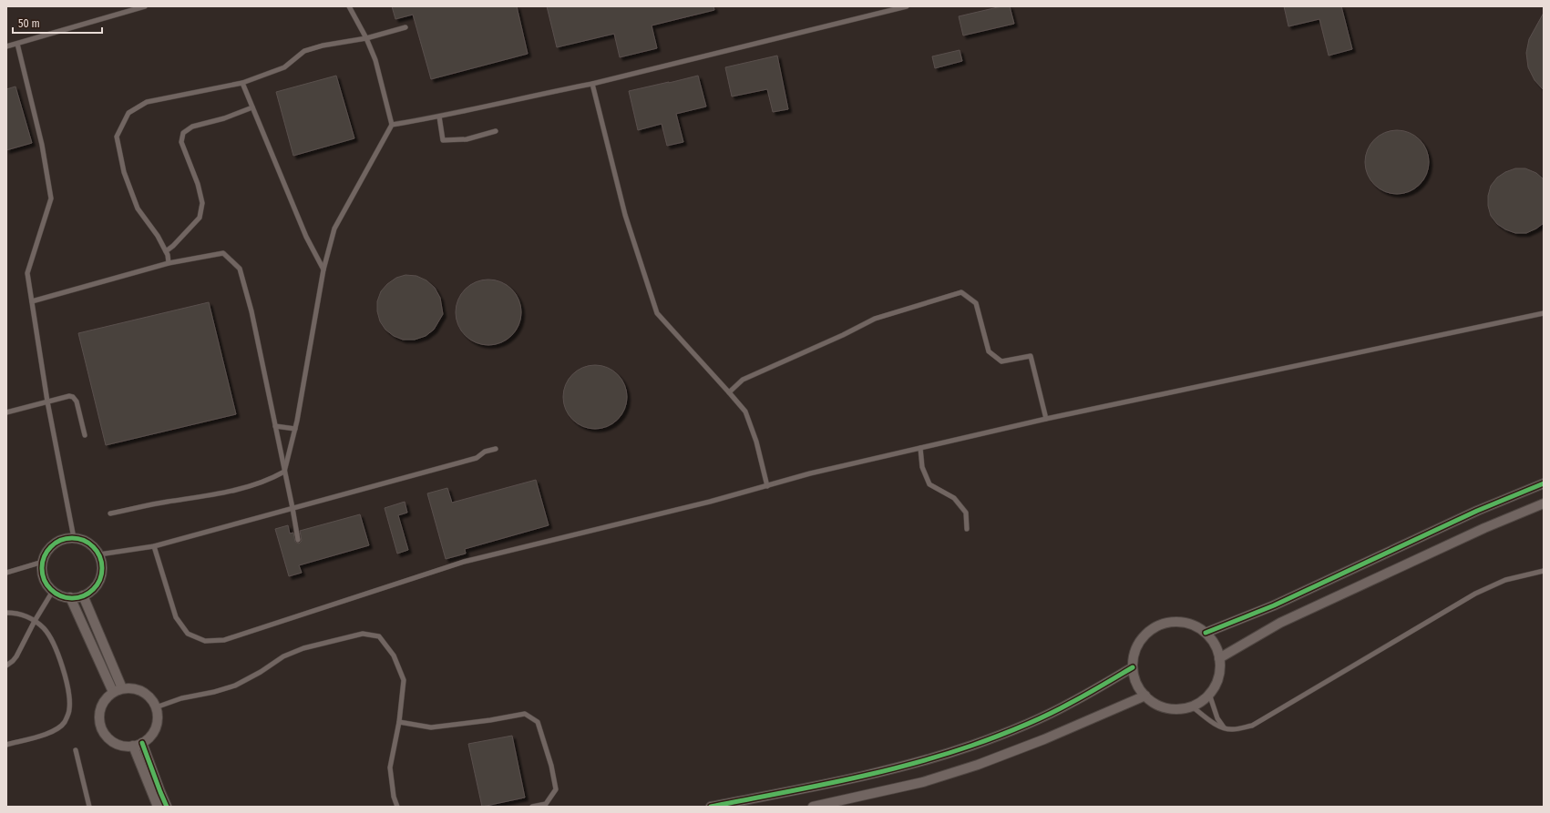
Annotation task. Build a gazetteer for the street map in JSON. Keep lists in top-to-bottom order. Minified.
{"scale_bar":"50 m"}
